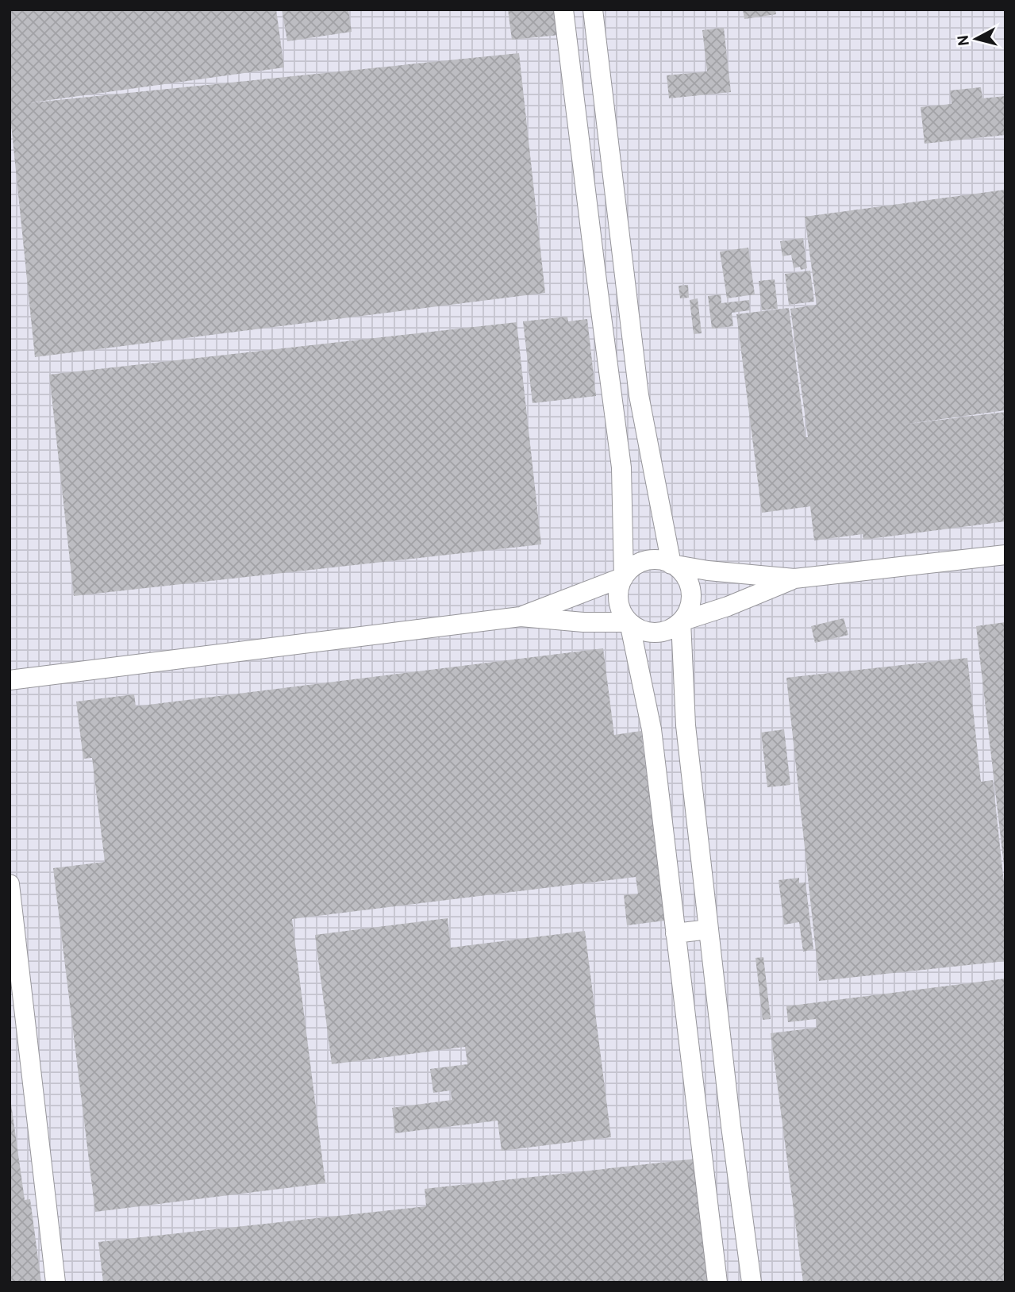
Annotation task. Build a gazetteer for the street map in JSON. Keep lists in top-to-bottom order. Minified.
{"north":"left"}
